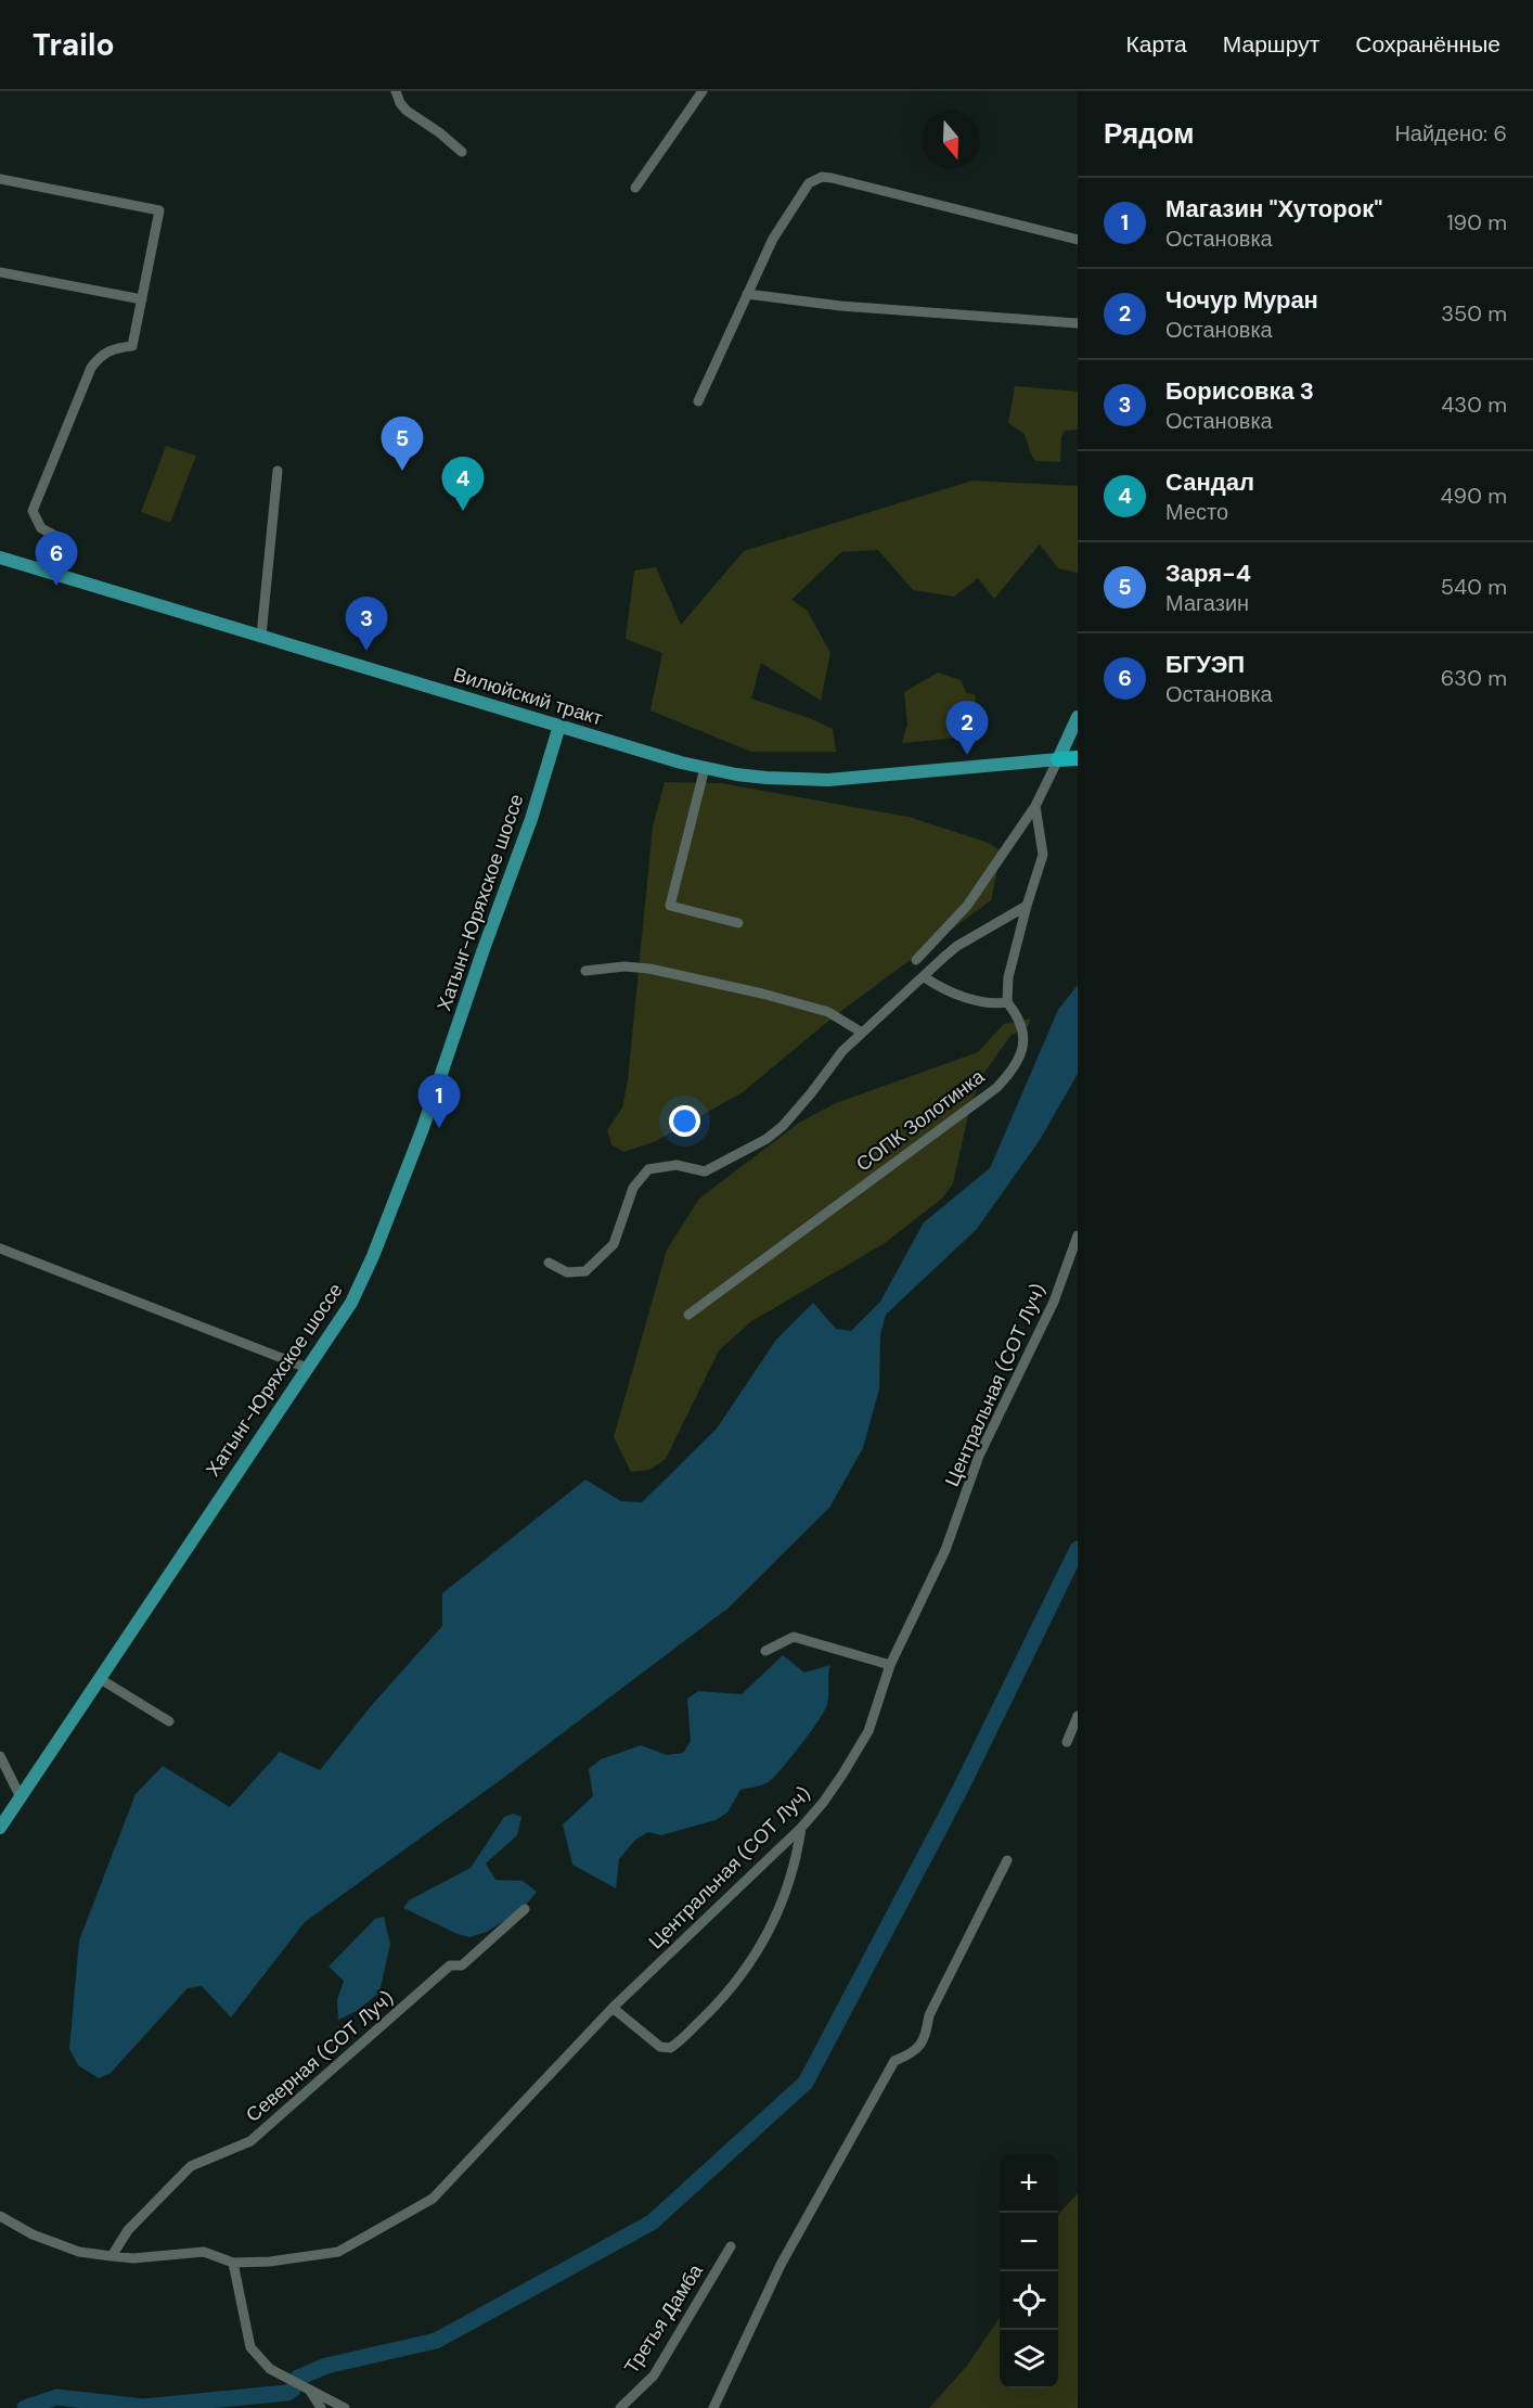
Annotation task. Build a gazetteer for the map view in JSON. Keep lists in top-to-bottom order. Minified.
{"streets":{"main road":["Вилюйский тракт","Хатынг-Юряхское шоссе"],"street":["СОПК Золотинка","Центральная (СОТ Луч)","Северная (СОТ Луч)","Третья Дамба"]},"crossings":[["Вилюйский тракт","Хатынг-Юряхское шоссе"]],"north":"bottom","page":{"header":"Trailo","nav":["Карта","Маршрут","Сохранённые"],"heading":["Рядом","Найдено: 6"],"list":[{"mark":"1","name":"Магазин \"Хуторок\"","note":"Остановка","value":"190 m"},{"mark":"2","name":"Чочур Муран","note":"Остановка","value":"350 m"},{"mark":"3","name":"Борисовка 3","note":"Остановка","value":"430 m"},{"mark":"4","name":"Сандал","note":"Место","value":"490 m"},{"mark":"5","name":"Заря-4","note":"Магазин","value":"540 m"},{"mark":"6","name":"БГУЭП","note":"Остановка","value":"630 m"}],"pins":["5","4","6","3","2","1"],"map_buttons":["+","−"]}}
